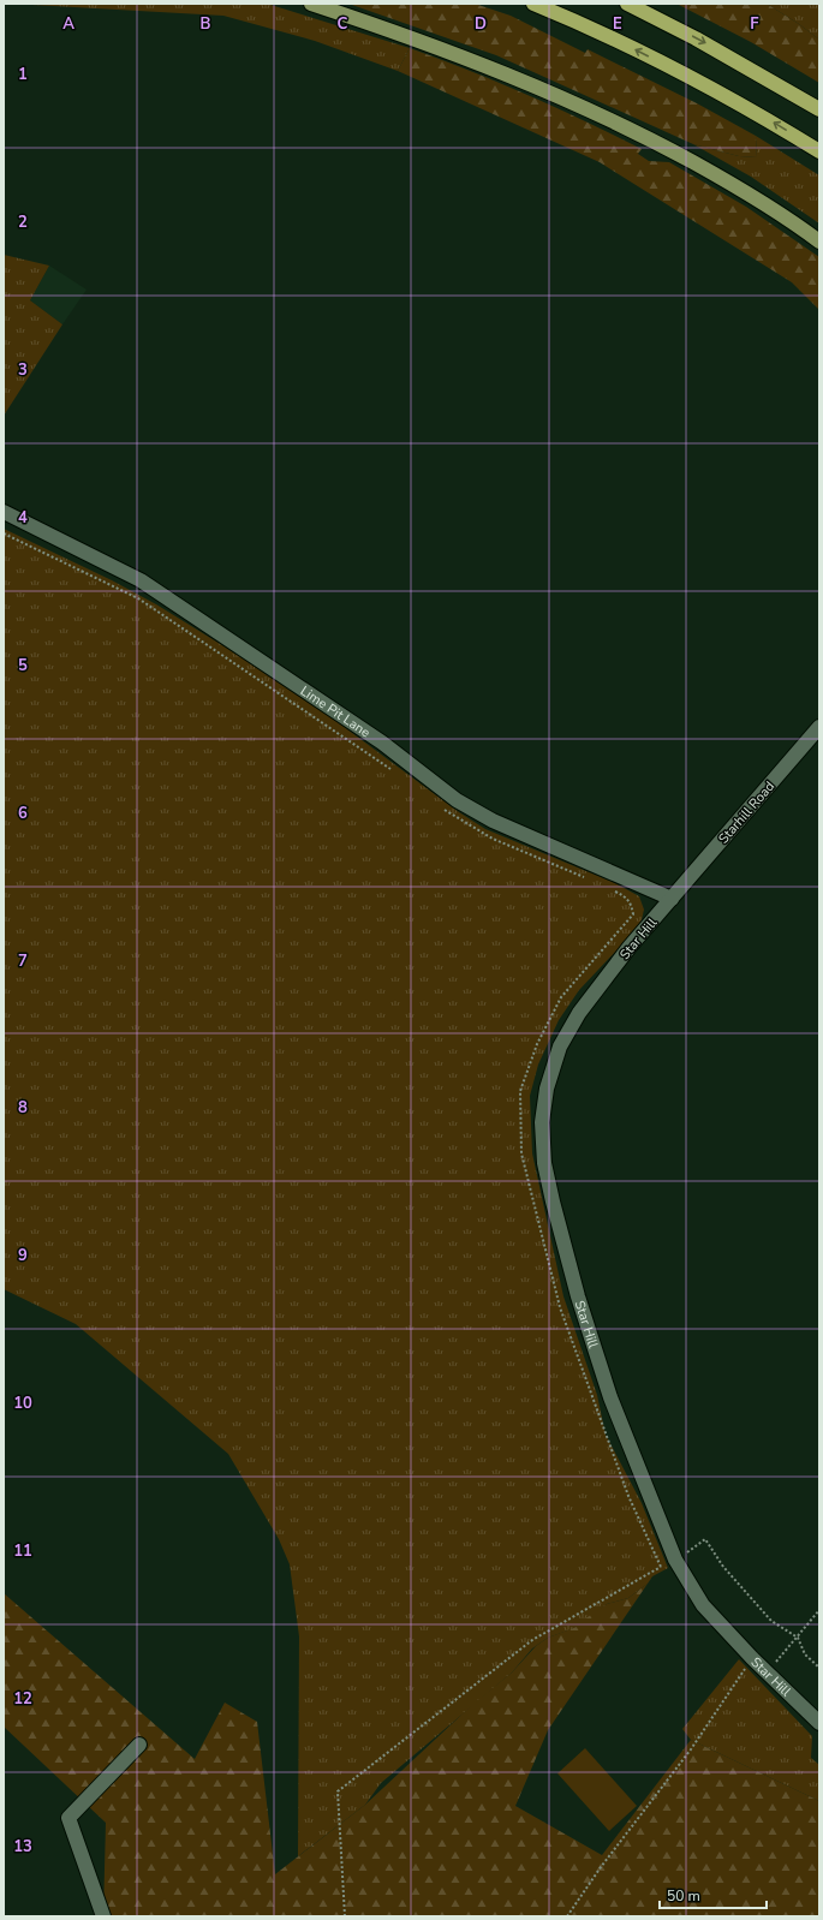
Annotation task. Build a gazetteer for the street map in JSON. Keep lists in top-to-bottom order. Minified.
{"streets":{"street":["Lime Pit Lane","Starhill Road","Star Hill"]},"crossings":[["Lime Pit Lane","Starhill Road"],["Lime Pit Lane","Star Hill"],["Starhill Road","Star Hill"]],"scale_bar":"50 m","grid":{"columns":["A","B","C","D","E","F"],"rows":["1","2","3","4","5","6","7","8","9","10","11","12","13"]}}
